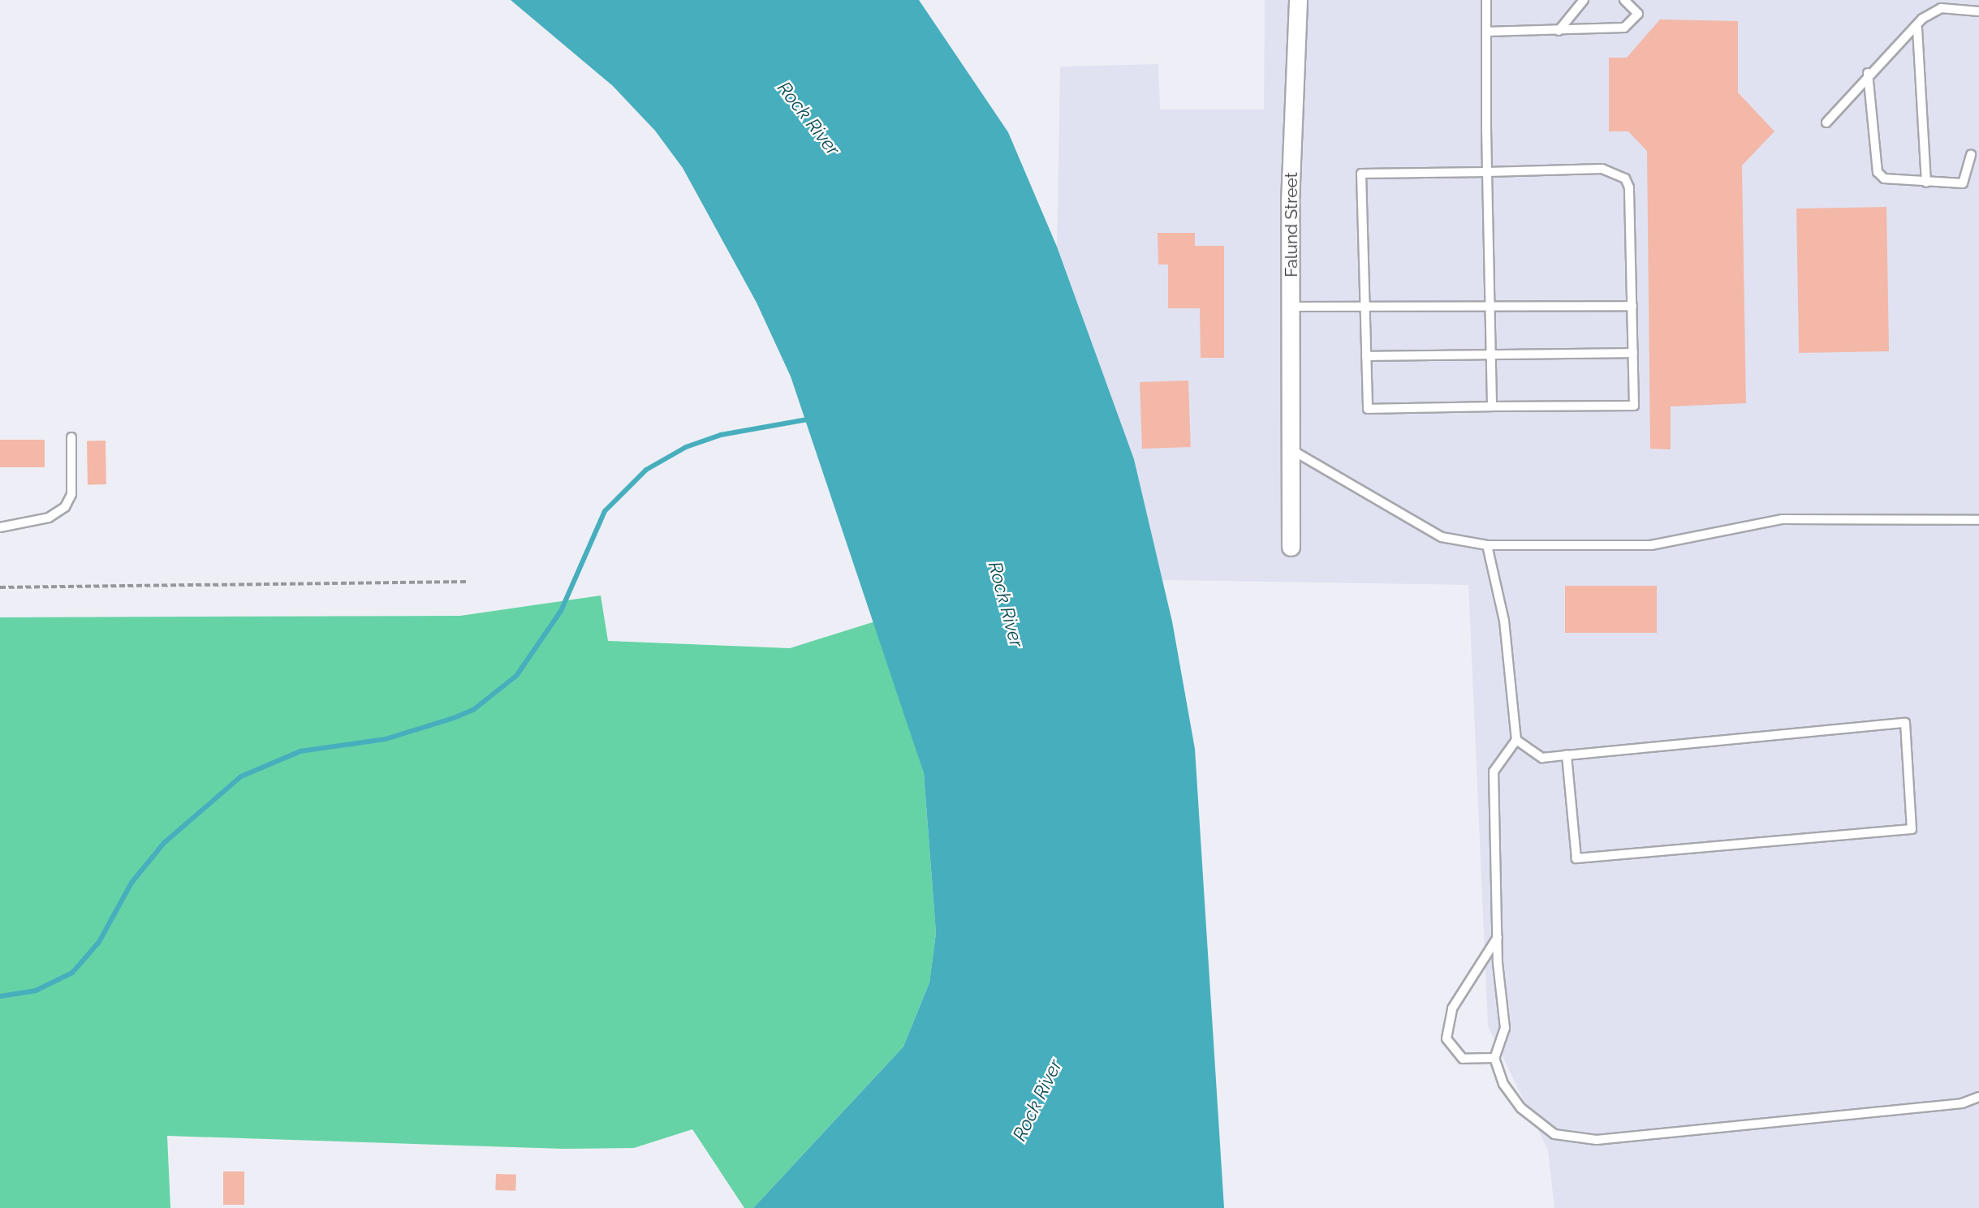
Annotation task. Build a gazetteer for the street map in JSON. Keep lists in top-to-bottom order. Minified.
{"streets":{"street":["Falund Street"]},"water":["Rock River"]}
